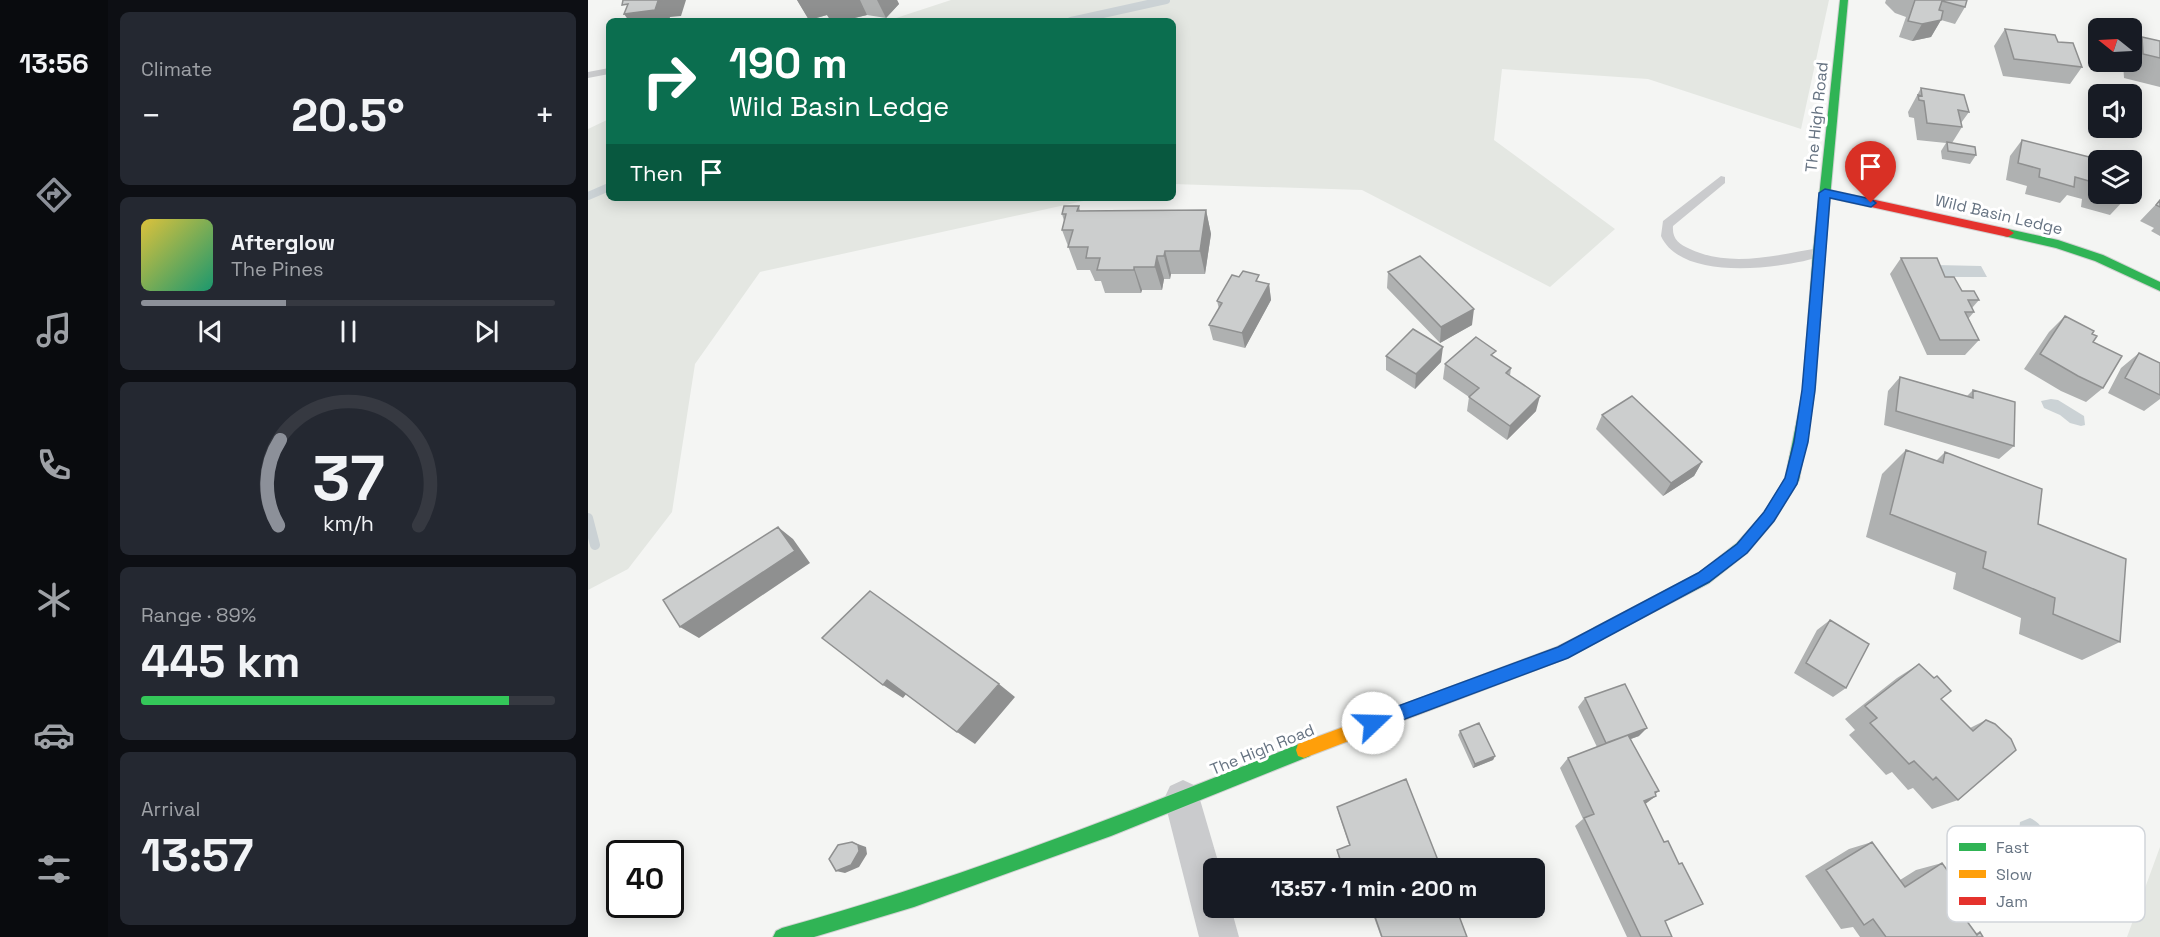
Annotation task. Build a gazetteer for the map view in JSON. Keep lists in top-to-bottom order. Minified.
{"streets":{"street":["The High Road","Wild Basin Ledge"]},"crossings":[["The High Road","Wild Basin Ledge"]],"legend":["Fast","Slow","Jam"],"north":"left","page":{"tabs":"13:56","tile":["Climate",["Range · 89%","445 km"],["Arrival","13:57"]],"turn":["190 m","Wild Basin Ledge"],"heat":["−","20.5°","+"],"then":"Then","song":["Afterglow","The Pines"],"limit":"40","trip":"13:57 · 1 min · 200 m","gauge":["37","km/h"]}}
